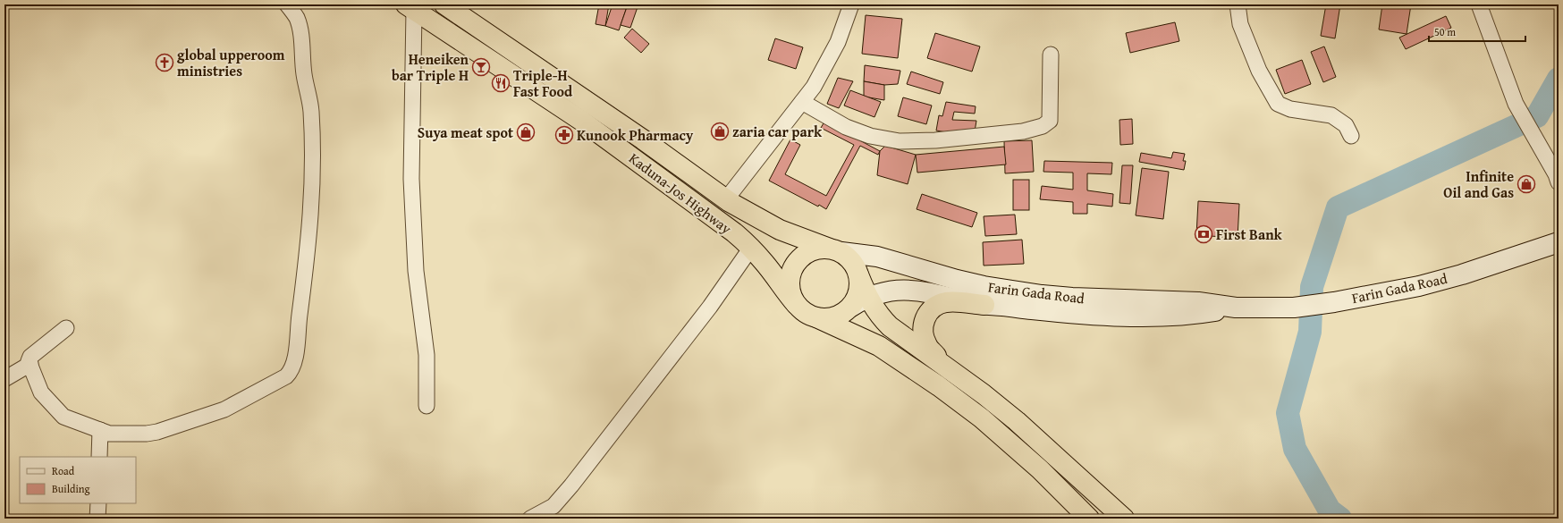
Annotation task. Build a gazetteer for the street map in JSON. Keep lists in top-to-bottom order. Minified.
{"streets":{"highway":["Kaduna-Jos Highway"],"main road":["Farin Gada Road"]},"crossings":[["Kaduna-Jos Highway","Farin Gada Road"]],"places":{"church":["global upperoom ministries"],"bar":["Heneiken bar Triple H"],"restaurant":["Triple-H Fast Food"],"shop":["zaria car park","Suya meat spot","Infinite Oil and Gas"],"pharmacy":["Kunook Pharmacy"],"bank":["First Bank"]},"legend":["Road","Building"],"scale_bar":"50 m"}
